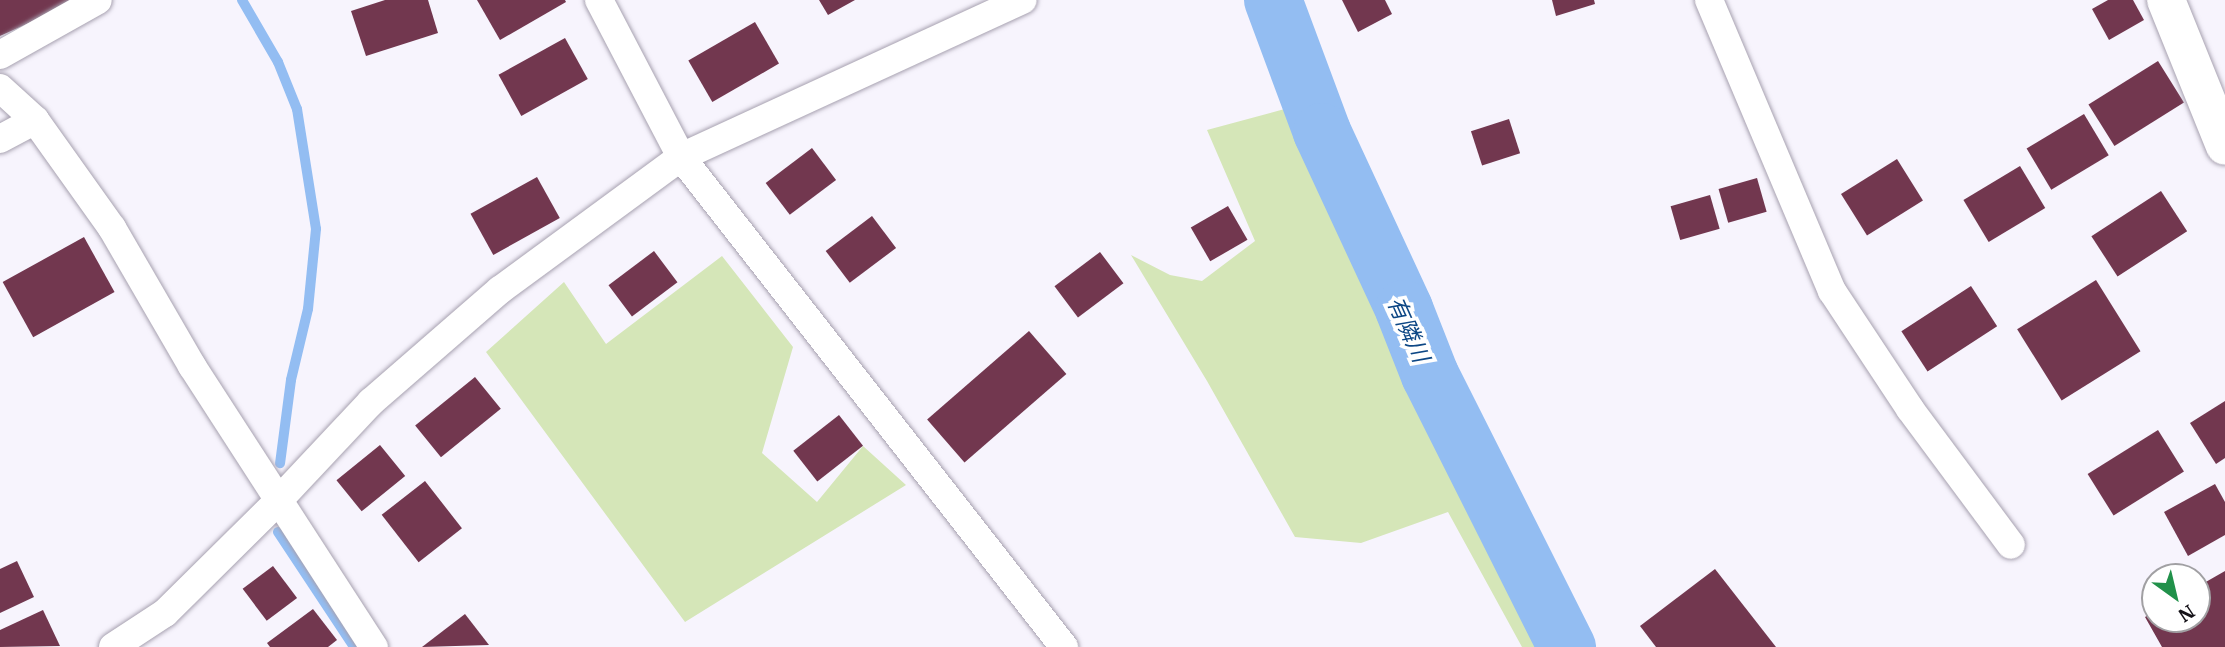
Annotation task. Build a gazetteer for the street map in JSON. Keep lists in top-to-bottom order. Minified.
{"water":["有隣川"],"north":"bottom right"}
